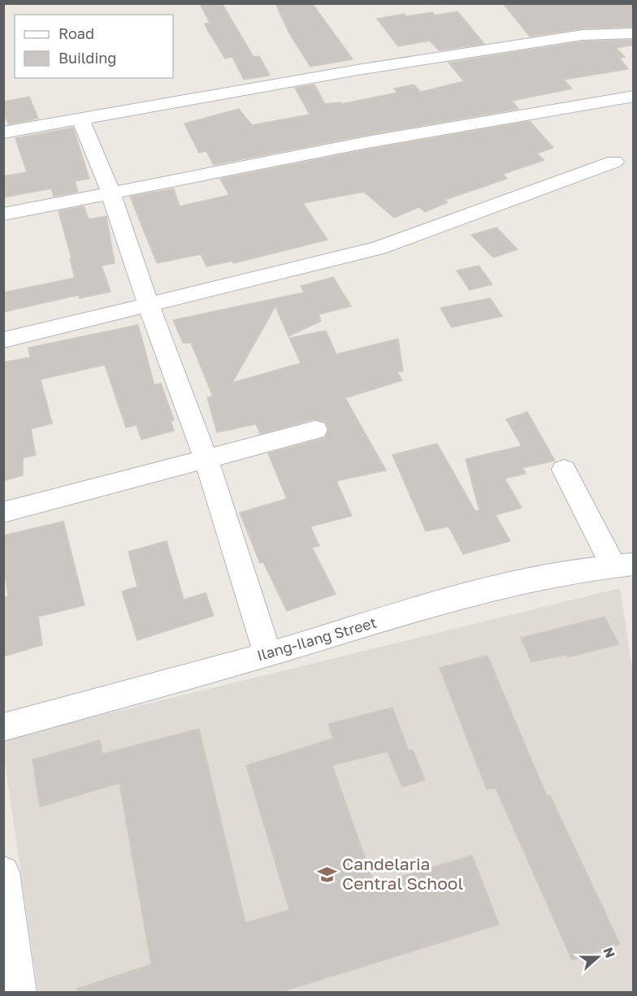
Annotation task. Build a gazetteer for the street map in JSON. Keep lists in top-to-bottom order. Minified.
{"streets":{"street":["Ilang-Ilang Street"]},"places":{"school or university":["Candelaria Central School"]},"legend":["Road","Building"],"north":"right"}
